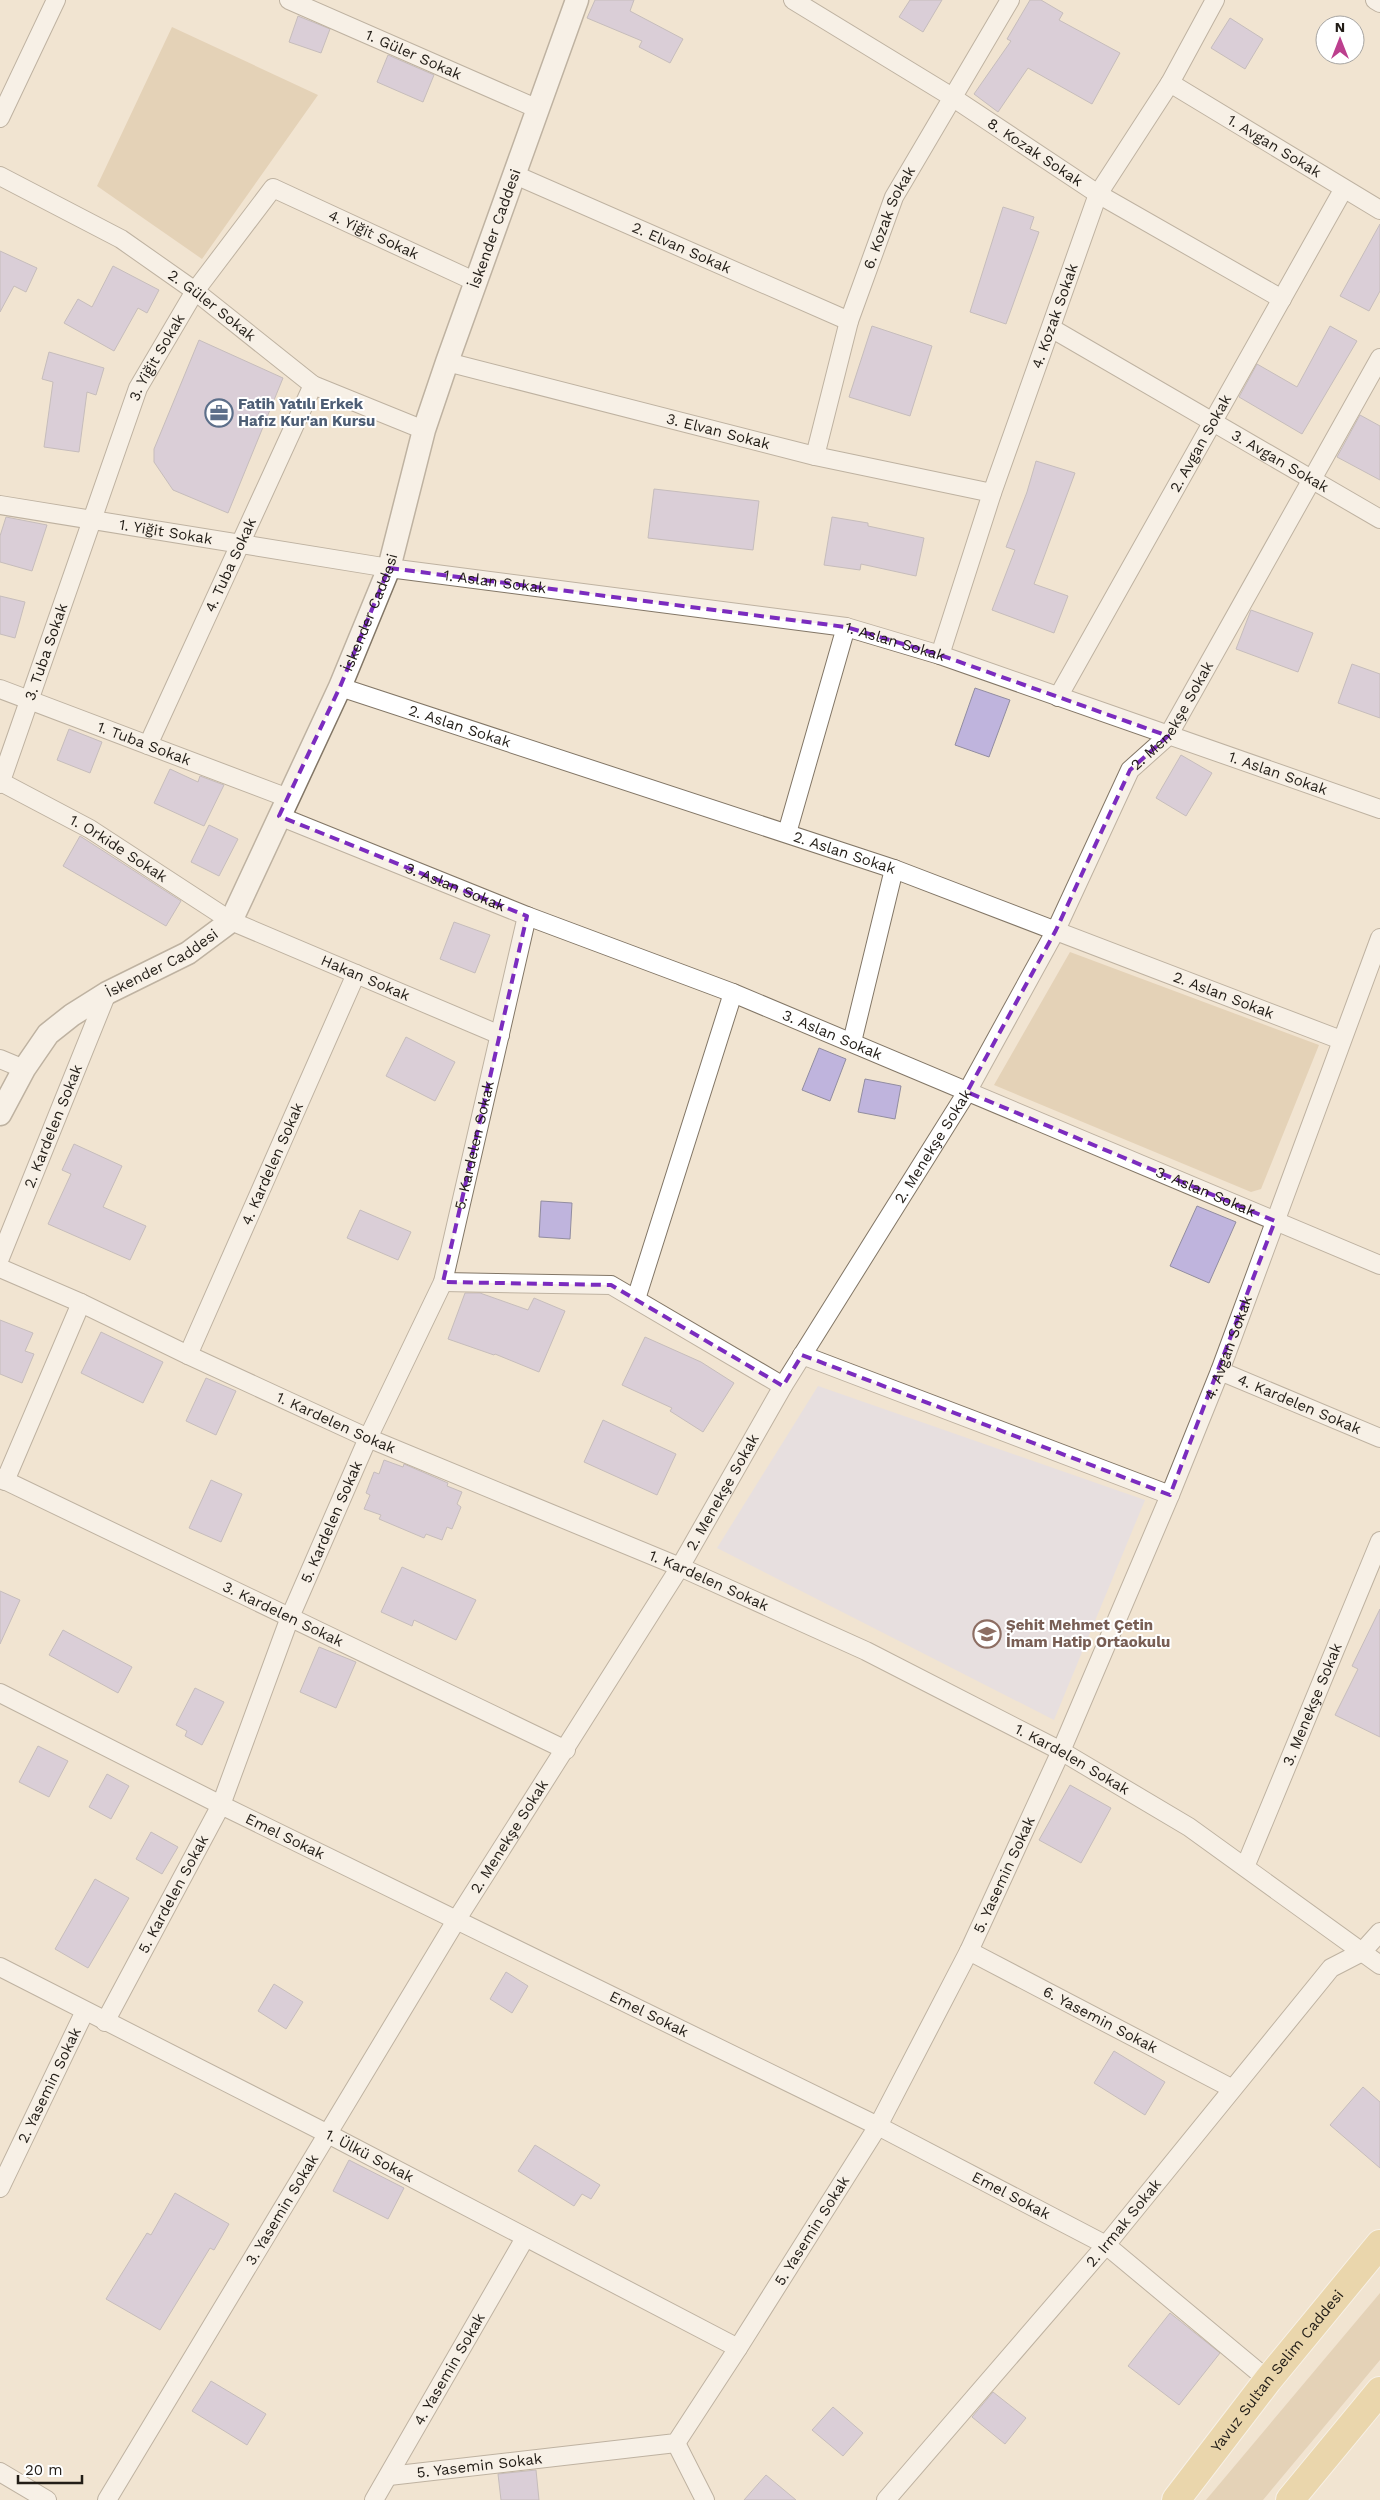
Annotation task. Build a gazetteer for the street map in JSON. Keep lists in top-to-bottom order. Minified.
{"streets":{"main road":["Yavuz Sultan Selim Caddesi"],"street":["1. Güler Sokak","1. Avgan Sokak","8. Kozak Sokak","6. Kozak Sokak","İskender Caddesi","4. Yiğit Sokak","2. Elvan Sokak","2. Güler Sokak","4. Kozak Sokak","3. Yiğit Sokak","3. Elvan Sokak","2. Avgan Sokak","3. Avgan Sokak","1. Yiğit Sokak","4. Tuba Sokak","1. Aslan Sokak","3. Tuba Sokak","2. Menekşe Sokak","2. Aslan Sokak","1. Tuba Sokak","1. Orkide Sokak","3. Aslan Sokak","Hakan Sokak","2. Kardelen Sokak","5. Kardelen Sokak","4. Kardelen Sokak","4. Avgan Sokak","1. Kardelen Sokak","3. Kardelen Sokak","3. Menekşe Sokak","Emel Sokak","5. Yasemin Sokak","6. Yasemin Sokak","2. Yasemin Sokak","1. Ülkü Sokak","3. Yasemin Sokak","2. Irmak Sokak","4. Yasemin Sokak"]},"crossings":[["1. Güler Sokak","İskender Caddesi"],["1. Avgan Sokak","4. Kozak Sokak"],["1. Avgan Sokak","2. Avgan Sokak"],["8. Kozak Sokak","6. Kozak Sokak"],["8. Kozak Sokak","4. Kozak Sokak"],["8. Kozak Sokak","2. Avgan Sokak"],["6. Kozak Sokak","2. Elvan Sokak"],["6. Kozak Sokak","3. Elvan Sokak"],["İskender Caddesi","4. Yiğit Sokak"],["İskender Caddesi","2. Elvan Sokak"],["İskender Caddesi","2. Güler Sokak"],["İskender Caddesi","3. Elvan Sokak"],["İskender Caddesi","1. Yiğit Sokak"],["İskender Caddesi","1. Aslan Sokak"],["İskender Caddesi","2. Aslan Sokak"],["İskender Caddesi","1. Tuba Sokak"],["İskender Caddesi","1. Orkide Sokak"],["İskender Caddesi","3. Aslan Sokak"],["İskender Caddesi","Hakan Sokak"],["İskender Caddesi","2. Kardelen Sokak"],["4. Yiğit Sokak","3. Yiğit Sokak"],["2. Güler Sokak","3. Yiğit Sokak"],["2. Güler Sokak","4. Tuba Sokak"],["4. Kozak Sokak","3. Elvan Sokak"],["4. Kozak Sokak","3. Avgan Sokak"],["4. Kozak Sokak","1. Aslan Sokak"],["3. Yiğit Sokak","1. Yiğit Sokak"],["3. Yiğit Sokak","3. Tuba Sokak"],["2. Avgan Sokak","3. Avgan Sokak"],["2. Avgan Sokak","1. Aslan Sokak"],["3. Avgan Sokak","2. Menekşe Sokak"],["1. Yiğit Sokak","4. Tuba Sokak"],["1. Yiğit Sokak","1. Aslan Sokak"],["1. Yiğit Sokak","3. Tuba Sokak"],["4. Tuba Sokak","1. Tuba Sokak"],["1. Aslan Sokak","2. Menekşe Sokak"],["3. Tuba Sokak","1. Tuba Sokak"],["3. Tuba Sokak","1. Orkide Sokak"],["2. Menekşe Sokak","2. Aslan Sokak"],["2. Menekşe Sokak","3. Aslan Sokak"],["2. Menekşe Sokak","1. Kardelen Sokak"],["2. Menekşe Sokak","3. Kardelen Sokak"],["2. Menekşe Sokak","Emel Sokak"],["2. Menekşe Sokak","3. Yasemin Sokak"],["2. Aslan Sokak","4. Avgan Sokak"],["1. Tuba Sokak","3. Aslan Sokak"],["1. Orkide Sokak","Hakan Sokak"],["3. Aslan Sokak","5. Kardelen Sokak"],["3. Aslan Sokak","4. Avgan Sokak"],["Hakan Sokak","5. Kardelen Sokak"],["Hakan Sokak","4. Kardelen Sokak"],["5. Kardelen Sokak","1. Kardelen Sokak"],["5. Kardelen Sokak","3. Kardelen Sokak"],["5. Kardelen Sokak","Emel Sokak"],["5. Kardelen Sokak","1. Ülkü Sokak"],["4. Kardelen Sokak","4. Avgan Sokak"],["4. Kardelen Sokak","1. Kardelen Sokak"],["4. Avgan Sokak","1. Kardelen Sokak"],["4. Avgan Sokak","5. Yasemin Sokak"],["1. Kardelen Sokak","3. Menekşe Sokak"],["1. Kardelen Sokak","5. Yasemin Sokak"],["1. Kardelen Sokak","2. Irmak Sokak"],["Emel Sokak","5. Yasemin Sokak"],["Emel Sokak","3. Yasemin Sokak"],["Emel Sokak","2. Irmak Sokak"],["Emel Sokak","Yavuz Sultan Selim Caddesi"],["5. Yasemin Sokak","6. Yasemin Sokak"],["5. Yasemin Sokak","1. Ülkü Sokak"],["5. Yasemin Sokak","4. Yasemin Sokak"],["6. Yasemin Sokak","2. Irmak Sokak"],["2. Yasemin Sokak","1. Ülkü Sokak"],["1. Ülkü Sokak","3. Yasemin Sokak"],["1. Ülkü Sokak","4. Yasemin Sokak"]],"places":{"office":["Fatih Yatılı Erkek Hafız Kur'an Kursu"],"school or university":["Şehit Mehmet Çetin İmam Hatip Ortaokulu"]},"scale_bar":"20 m","north":"top"}
